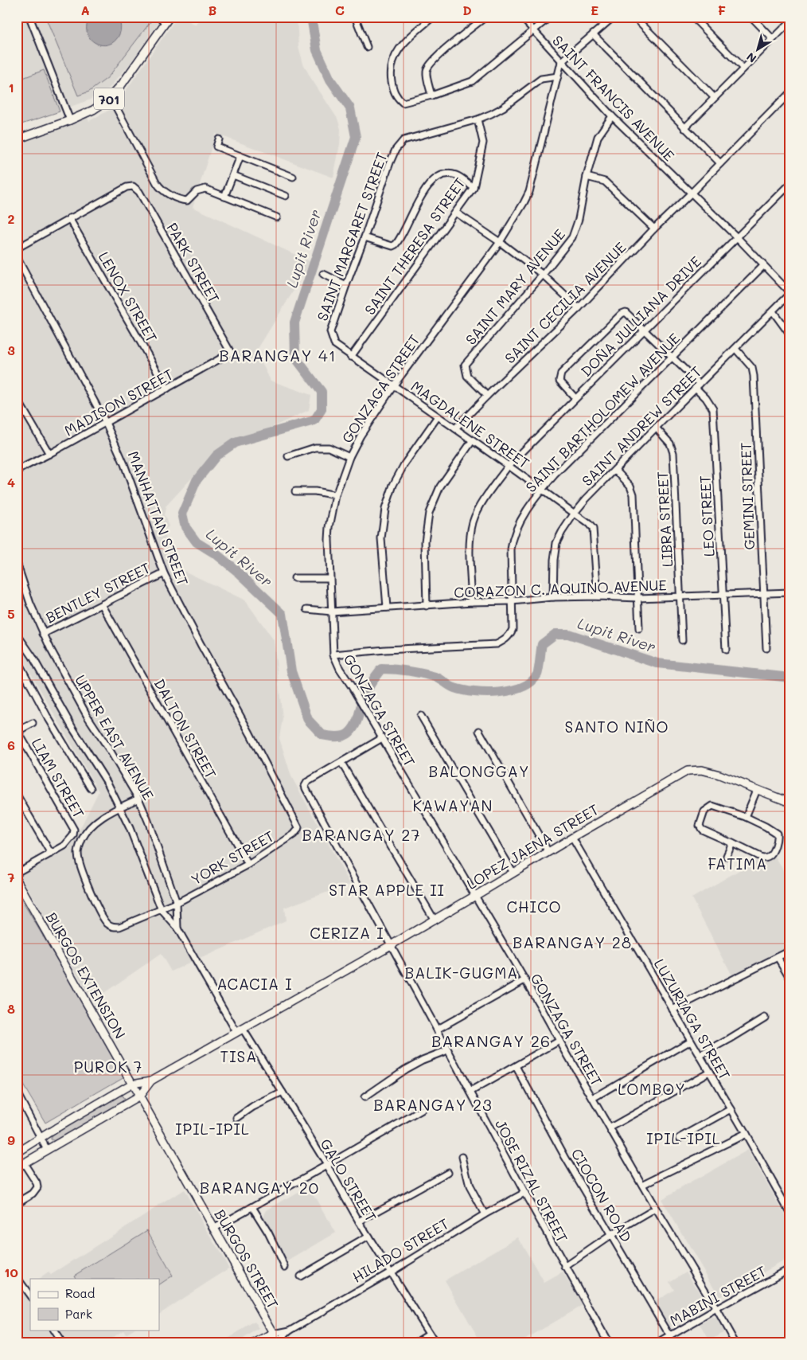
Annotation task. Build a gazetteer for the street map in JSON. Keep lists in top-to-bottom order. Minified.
{"streets":{"main road":["701","LOPEZ JAENA STREET","BURGOS EXTENSION","HILADO STREET","BURGOS STREET"],"street":["SAINT FRANCIS AVENUE","SAINT MARGARET STREET","SAINT THERESA STREET","PARK STREET","SAINT MARY AVENUE","LENOX STREET","SAINT CECILIA AVENUE","DOÑA JULLIANA DRIVE","GONZAGA STREET","MADISON STREET","SAINT BARTHOLOMEW AVENUE","MAGDALENE STREET","SAINT ANDREW STREET","GEMINI STREET","LEO STREET","MANHATTAN STREET","LIBRA STREET","CORAZON C. AQUINO AVENUE","BENTLEY STREET","DALTON STREET","UPPER EAST AVENUE","LIAM STREET","YORK STREET","LUZURIAGA STREET","GALO STREET","JOSE RIZAL STREET","CIOCON ROAD","MABINI STREET"]},"crossings":[["SAINT FRANCIS AVENUE","SAINT MARY AVENUE"],["SAINT FRANCIS AVENUE","SAINT CECILIA AVENUE"],["SAINT FRANCIS AVENUE","DOÑA JULLIANA DRIVE"],["SAINT FRANCIS AVENUE","GONZAGA STREET"],["SAINT FRANCIS AVENUE","SAINT BARTHOLOMEW AVENUE"],["SAINT FRANCIS AVENUE","SAINT ANDREW STREET"],["SAINT MARGARET STREET","SAINT THERESA STREET"],["SAINT MARGARET STREET","GONZAGA STREET"],["SAINT MARGARET STREET","MAGDALENE STREET"],["PARK STREET","LENOX STREET"],["PARK STREET","MADISON STREET"],["SAINT MARY AVENUE","SAINT CECILIA AVENUE"],["LENOX STREET","MADISON STREET"],["SAINT CECILIA AVENUE","MAGDALENE STREET"],["DOÑA JULLIANA DRIVE","MAGDALENE STREET"],["DOÑA JULLIANA DRIVE","LEO STREET"],["DOÑA JULLIANA DRIVE","CORAZON C. AQUINO AVENUE"],["GONZAGA STREET","SAINT BARTHOLOMEW AVENUE"],["GONZAGA STREET","MAGDALENE STREET"],["GONZAGA STREET","CORAZON C. AQUINO AVENUE"],["GONZAGA STREET","LOPEZ JAENA STREET"],["GONZAGA STREET","MABINI STREET"],["MADISON STREET","MANHATTAN STREET"],["SAINT BARTHOLOMEW AVENUE","MAGDALENE STREET"],["SAINT BARTHOLOMEW AVENUE","LEO STREET"],["SAINT BARTHOLOMEW AVENUE","CORAZON C. AQUINO AVENUE"],["MAGDALENE STREET","SAINT ANDREW STREET"],["MAGDALENE STREET","CORAZON C. AQUINO AVENUE"],["SAINT ANDREW STREET","GEMINI STREET"],["SAINT ANDREW STREET","LEO STREET"],["SAINT ANDREW STREET","LIBRA STREET"],["SAINT ANDREW STREET","CORAZON C. AQUINO AVENUE"],["GEMINI STREET","CORAZON C. AQUINO AVENUE"],["LEO STREET","CORAZON C. AQUINO AVENUE"],["MANHATTAN STREET","BENTLEY STREET"],["MANHATTAN STREET","YORK STREET"],["LIBRA STREET","CORAZON C. AQUINO AVENUE"],["BENTLEY STREET","DALTON STREET"],["BENTLEY STREET","UPPER EAST AVENUE"],["DALTON STREET","YORK STREET"],["UPPER EAST AVENUE","LOPEZ JAENA STREET"],["UPPER EAST AVENUE","YORK STREET"],["UPPER EAST AVENUE","GALO STREET"],["LOPEZ JAENA STREET","BURGOS EXTENSION"],["LOPEZ JAENA STREET","LUZURIAGA STREET"],["LOPEZ JAENA STREET","GALO STREET"],["LOPEZ JAENA STREET","JOSE RIZAL STREET"],["LOPEZ JAENA STREET","BURGOS STREET"],["BURGOS EXTENSION","BURGOS STREET"],["GALO STREET","HILADO STREET"],["JOSE RIZAL STREET","HILADO STREET"],["CIOCON ROAD","MABINI STREET"],["HILADO STREET","BURGOS STREET"]],"districts":["BARANGAY 41","SANTO NIÑO","BALONGGAY","KAWAYAN","BARANGAY 27","FATIMA","STAR APPLE II","CHICO","CERIZA I","BARANGAY 28","BALIK-GUGMA","ACACIA I","BARANGAY 26","TISA","PUROK 7","LOMBOY","BARANGAY 23","IPIL-IPIL","IPIL-IPIL","BARANGAY 20"],"water":["Lupit River"],"legend":["Road","Park"],"north":"bottom left","grid":{"columns":["A","B","C","D","E","F"],"rows":["1","2","3","4","5","6","7","8","9","10"]}}
